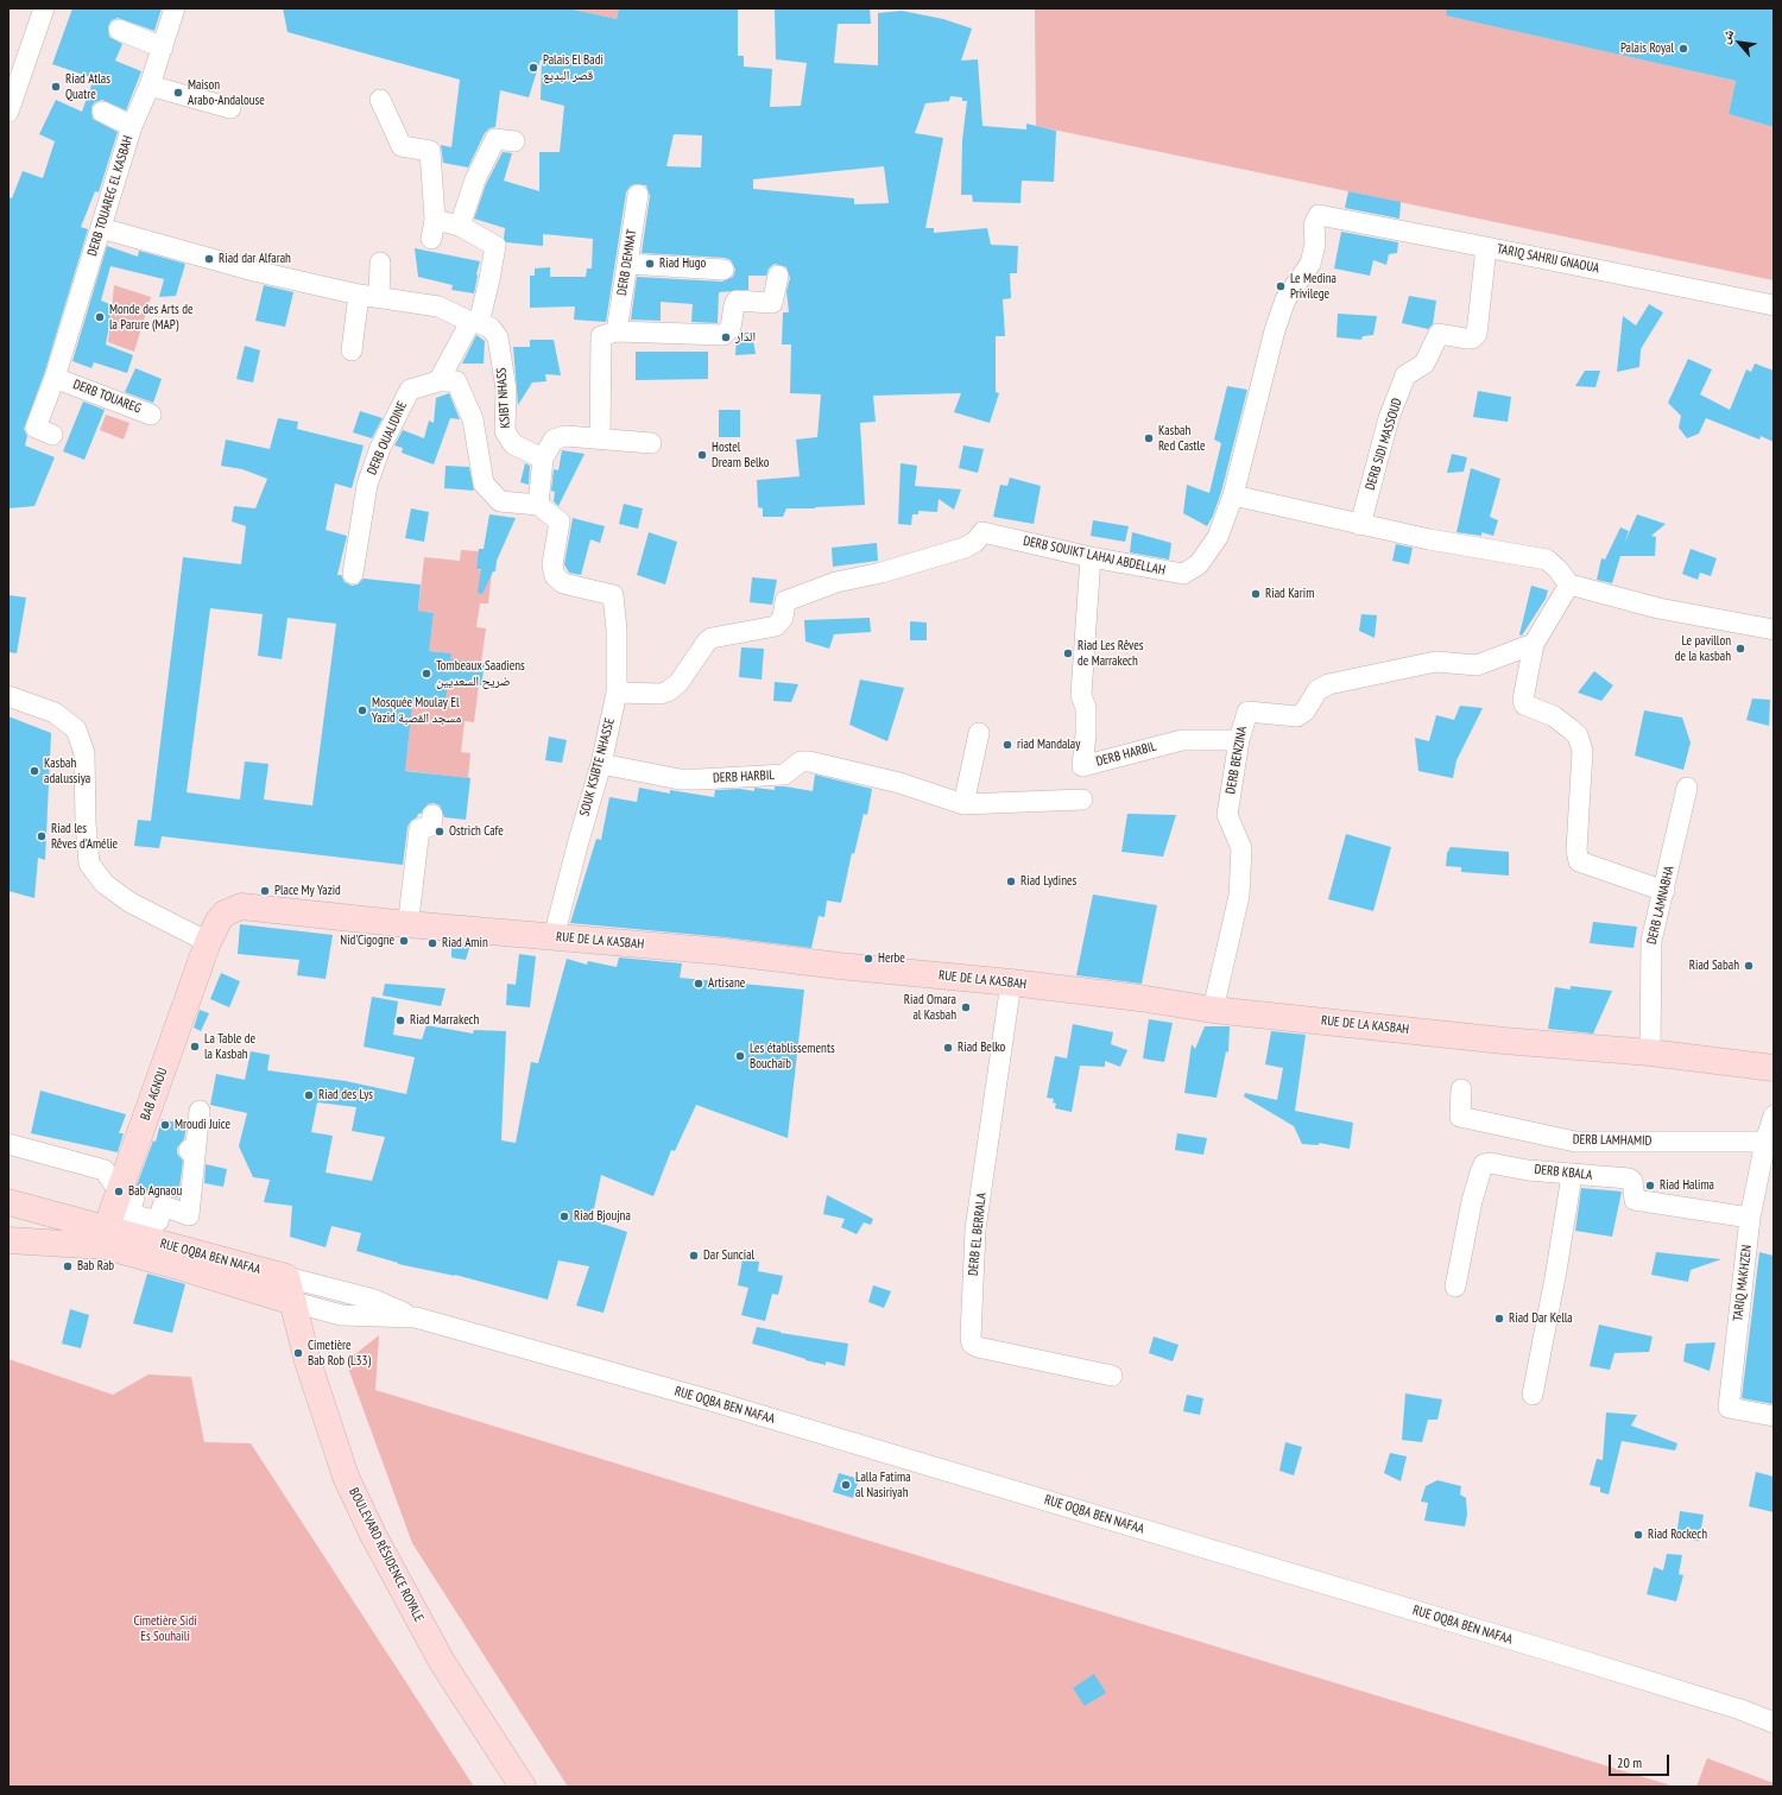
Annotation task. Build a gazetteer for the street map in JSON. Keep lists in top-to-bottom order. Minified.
{"streets":{"street":["DERB TOUAREG EL KASBAH","TARIQ SAHRIJ GNAOUA","DERB DEMNAT","DERB TOUAREG","KSIBT NHASS","DERB OUALIDINE","DERB SIDI MASSOUD","DERB SOUIKT LAHAJ ABDELLAH","DERB HARBIL","DERB BENZINA","SOUK KSIBTE NHASSE","DERB LAMNABHA","RUE DE LA KASBAH","BAB AGNOU","DERB LAMHAMID","DERB KBALA","DERB EL BERRALA","RUE OQBA BEN NAFAA","TARIQ MAKHZEN","BOULEVARD RÉSIDENCE ROYALE"]},"crossings":[["DERB TOUAREG EL KASBAH","DERB TOUAREG"],["TARIQ SAHRIJ GNAOUA","DERB SIDI MASSOUD"],["TARIQ SAHRIJ GNAOUA","DERB SOUIKT LAHAJ ABDELLAH"],["DERB SOUIKT LAHAJ ABDELLAH","DERB HARBIL"],["DERB SOUIKT LAHAJ ABDELLAH","SOUK KSIBTE NHASSE"],["DERB HARBIL","DERB BENZINA"],["DERB HARBIL","SOUK KSIBTE NHASSE"],["DERB BENZINA","RUE DE LA KASBAH"],["SOUK KSIBTE NHASSE","RUE DE LA KASBAH"],["DERB LAMNABHA","RUE DE LA KASBAH"],["RUE DE LA KASBAH","BAB AGNOU"],["RUE DE LA KASBAH","DERB EL BERRALA"],["BAB AGNOU","RUE OQBA BEN NAFAA"],["DERB LAMHAMID","TARIQ MAKHZEN"],["DERB KBALA","TARIQ MAKHZEN"],["RUE OQBA BEN NAFAA","BOULEVARD RÉSIDENCE ROYALE"]],"parks":["Cimetière Sidi Es Souhaili"],"places":["Palais Royal","Palais El Badi قصر البديع","Riad Atlas Quatre","Maison Arabo-Andalouse","Riad dar Alfarah","Riad Hugo","Le Medina Privilege","Monde des Arts de la Parure (MAP)","الدار","Kasbah Red Castle","Hostel Dream Belko","Riad Karim","Le pavillon de la kasbah","Riad Les Rêves de Marrakech","Tombeaux Saadiens ضريح السعديين","Mosquée Moulay El Yazid مسجد القصبة","riad Mandalay","Kasbah adalussiya","Ostrich Cafe","Riad les Rêves d'Amélie","Riad Lydines","Place My Yazid","Nid'Cigogne","Riad Amin","Herbe","Riad Sabah","Artisane","Riad Omara al Kasbah","Riad Marrakech","La Table de la Kasbah","Riad Belko","Les établissements Bouchaïb","Riad des Lys","Mroudi Juice","Riad Halima","Bab Agnaou","Riad Bjoujna","Dar Suncial","Bab Rab","Riad Dar Kella","Cimetière Bab Rob (L33)","Lalla Fatima al Nasiriyah","Riad Rockech"],"scale_bar":"20 m","north":"top left"}
